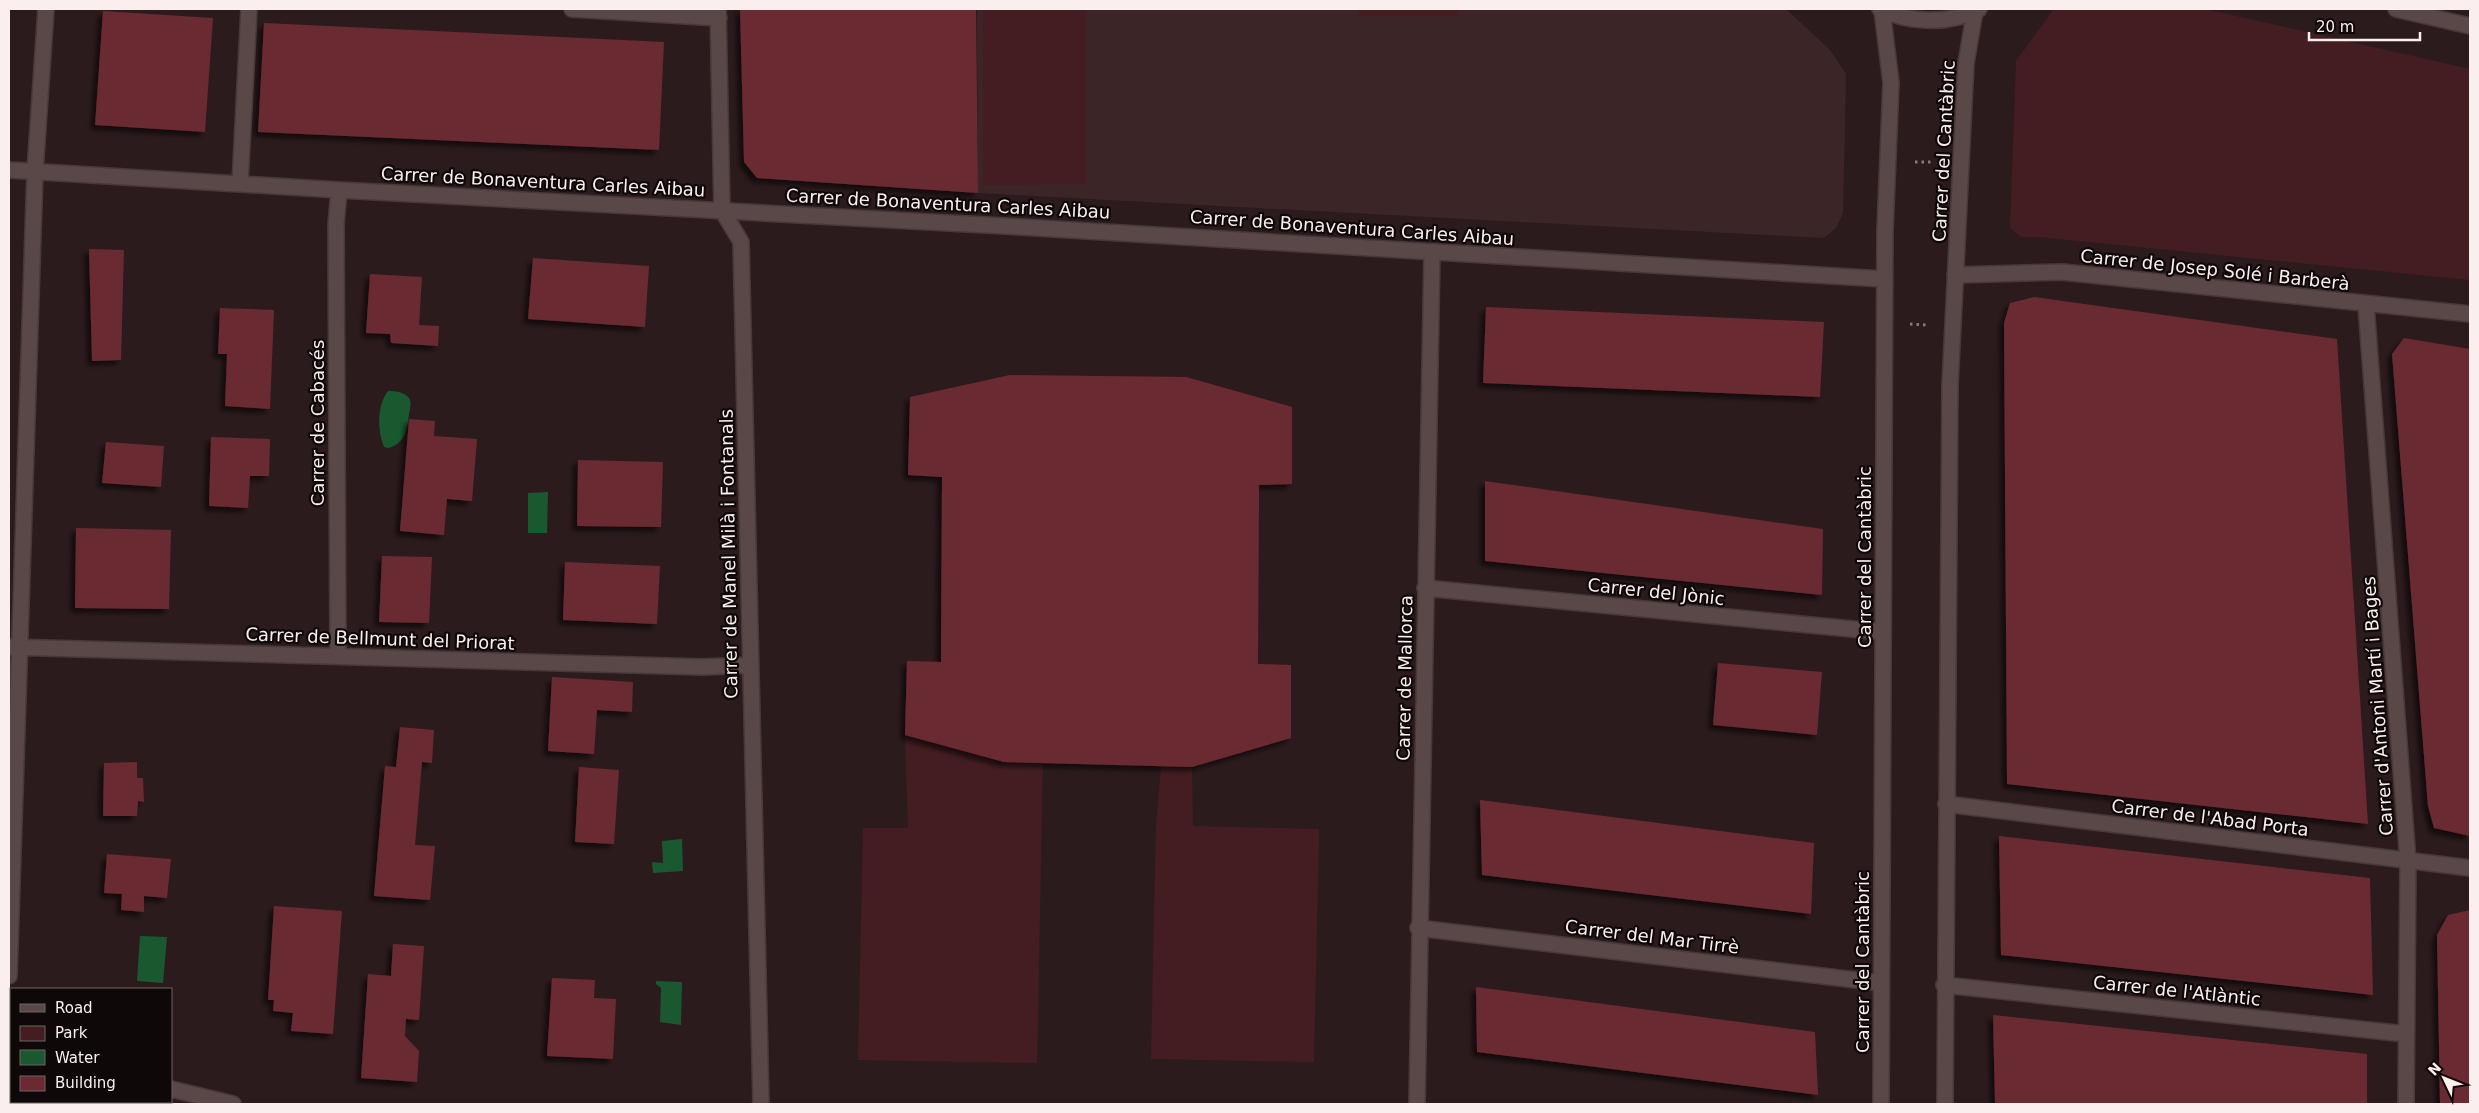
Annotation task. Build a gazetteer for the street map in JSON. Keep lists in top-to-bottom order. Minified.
{"streets":{"street":["Carrer del Cantàbric","Carrer de Bonaventura Carles Aibau","Carrer de Josep Solé i Barberà","Carrer de Cabacés","Carrer de Manel Milà i Fontanals","Carrer del Jònic","Carrer de Bellmunt del Priorat","Carrer de Mallorca","Carrer d'Antoni Martí i Bages","Carrer de l'Abad Porta","Carrer del Mar Tirrè","Carrer de l'Atlàntic"]},"crossings":[["Carrer del Cantàbric","Carrer de Bonaventura Carles Aibau"],["Carrer del Cantàbric","Carrer de Josep Solé i Barberà"],["Carrer del Cantàbric","Carrer del Jònic"],["Carrer del Cantàbric","Carrer de l'Abad Porta"],["Carrer del Cantàbric","Carrer del Mar Tirrè"],["Carrer del Cantàbric","Carrer de l'Atlàntic"],["Carrer de Bonaventura Carles Aibau","Carrer de Cabacés"],["Carrer de Bonaventura Carles Aibau","Carrer de Manel Milà i Fontanals"],["Carrer de Bonaventura Carles Aibau","Carrer de Mallorca"],["Carrer de Josep Solé i Barberà","Carrer d'Antoni Martí i Bages"],["Carrer de Cabacés","Carrer de Bellmunt del Priorat"],["Carrer de Manel Milà i Fontanals","Carrer de Bellmunt del Priorat"],["Carrer del Jònic","Carrer de Mallorca"],["Carrer de Mallorca","Carrer del Mar Tirrè"],["Carrer d'Antoni Martí i Bages","Carrer de l'Abad Porta"],["Carrer d'Antoni Martí i Bages","Carrer de l'Atlàntic"]],"legend":["Road","Park","Water","Building"],"scale_bar":"20 m","north":"top left"}
